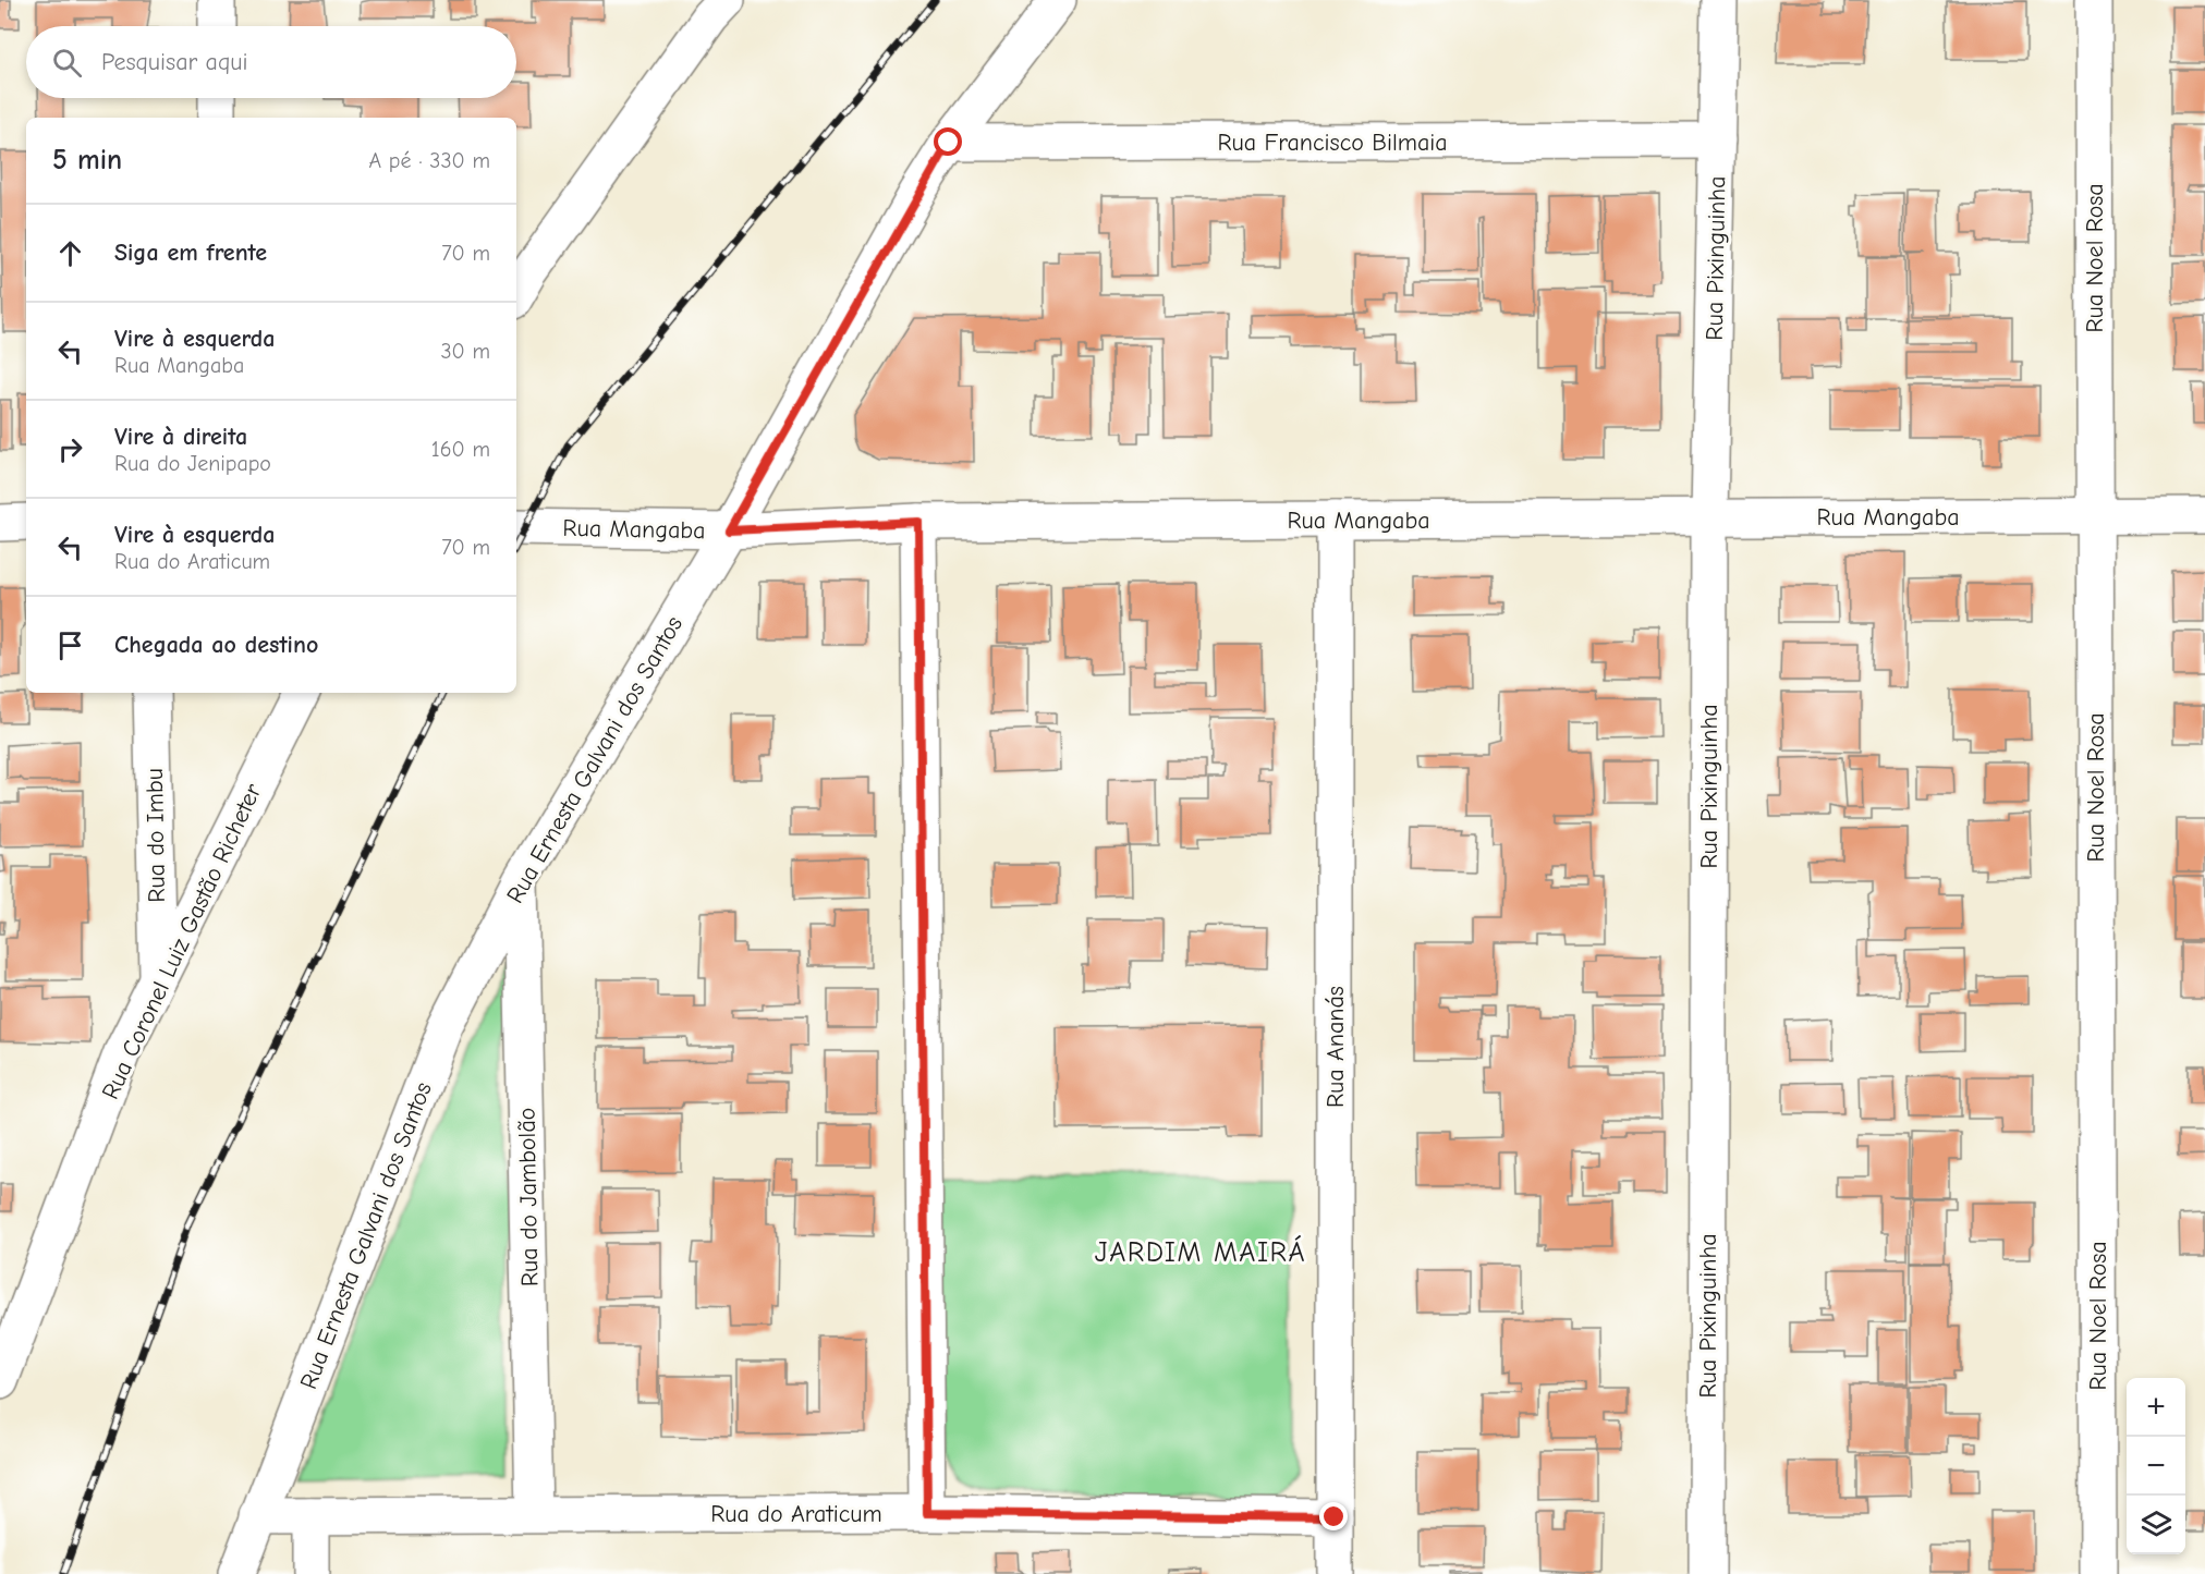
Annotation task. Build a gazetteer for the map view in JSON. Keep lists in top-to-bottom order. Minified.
{"streets":{"street":["Rua Francisco Bilmaia","Rua Pixinguinha","Rua Noel Rosa","Rua Mangaba","Rua Ernesta Galvani dos Santos","Rua do Imbu","Rua Coronel Luiz Gastão Richeter","Rua Ananás","Rua do Jambolão","Rua do Araticum"]},"crossings":[["Rua Francisco Bilmaia","Rua Pixinguinha"],["Rua Francisco Bilmaia","Rua Ernesta Galvani dos Santos"],["Rua Pixinguinha","Rua Mangaba"],["Rua Noel Rosa","Rua Mangaba"],["Rua Mangaba","Rua Ernesta Galvani dos Santos"],["Rua Mangaba","Rua Ananás"],["Rua Ernesta Galvani dos Santos","Rua do Jambolão"],["Rua Ernesta Galvani dos Santos","Rua do Araticum"],["Rua do Imbu","Rua Coronel Luiz Gastão Richeter"],["Rua Ananás","Rua do Araticum"],["Rua do Jambolão","Rua do Araticum"]],"districts":["JARDIM MAIRÁ"],"page":{"search":"Pesquisar aqui","heading":["5 min","A pé · 330 m"],"list":[["Siga em frente","70 m"],["Vire à esquerda","Rua Mangaba","30 m"],["Vire à direita","Rua do Jenipapo","160 m"],["Vire à esquerda","Rua do Araticum","70 m"],"Chegada ao destino"],"map_buttons":["+","−"]}}
